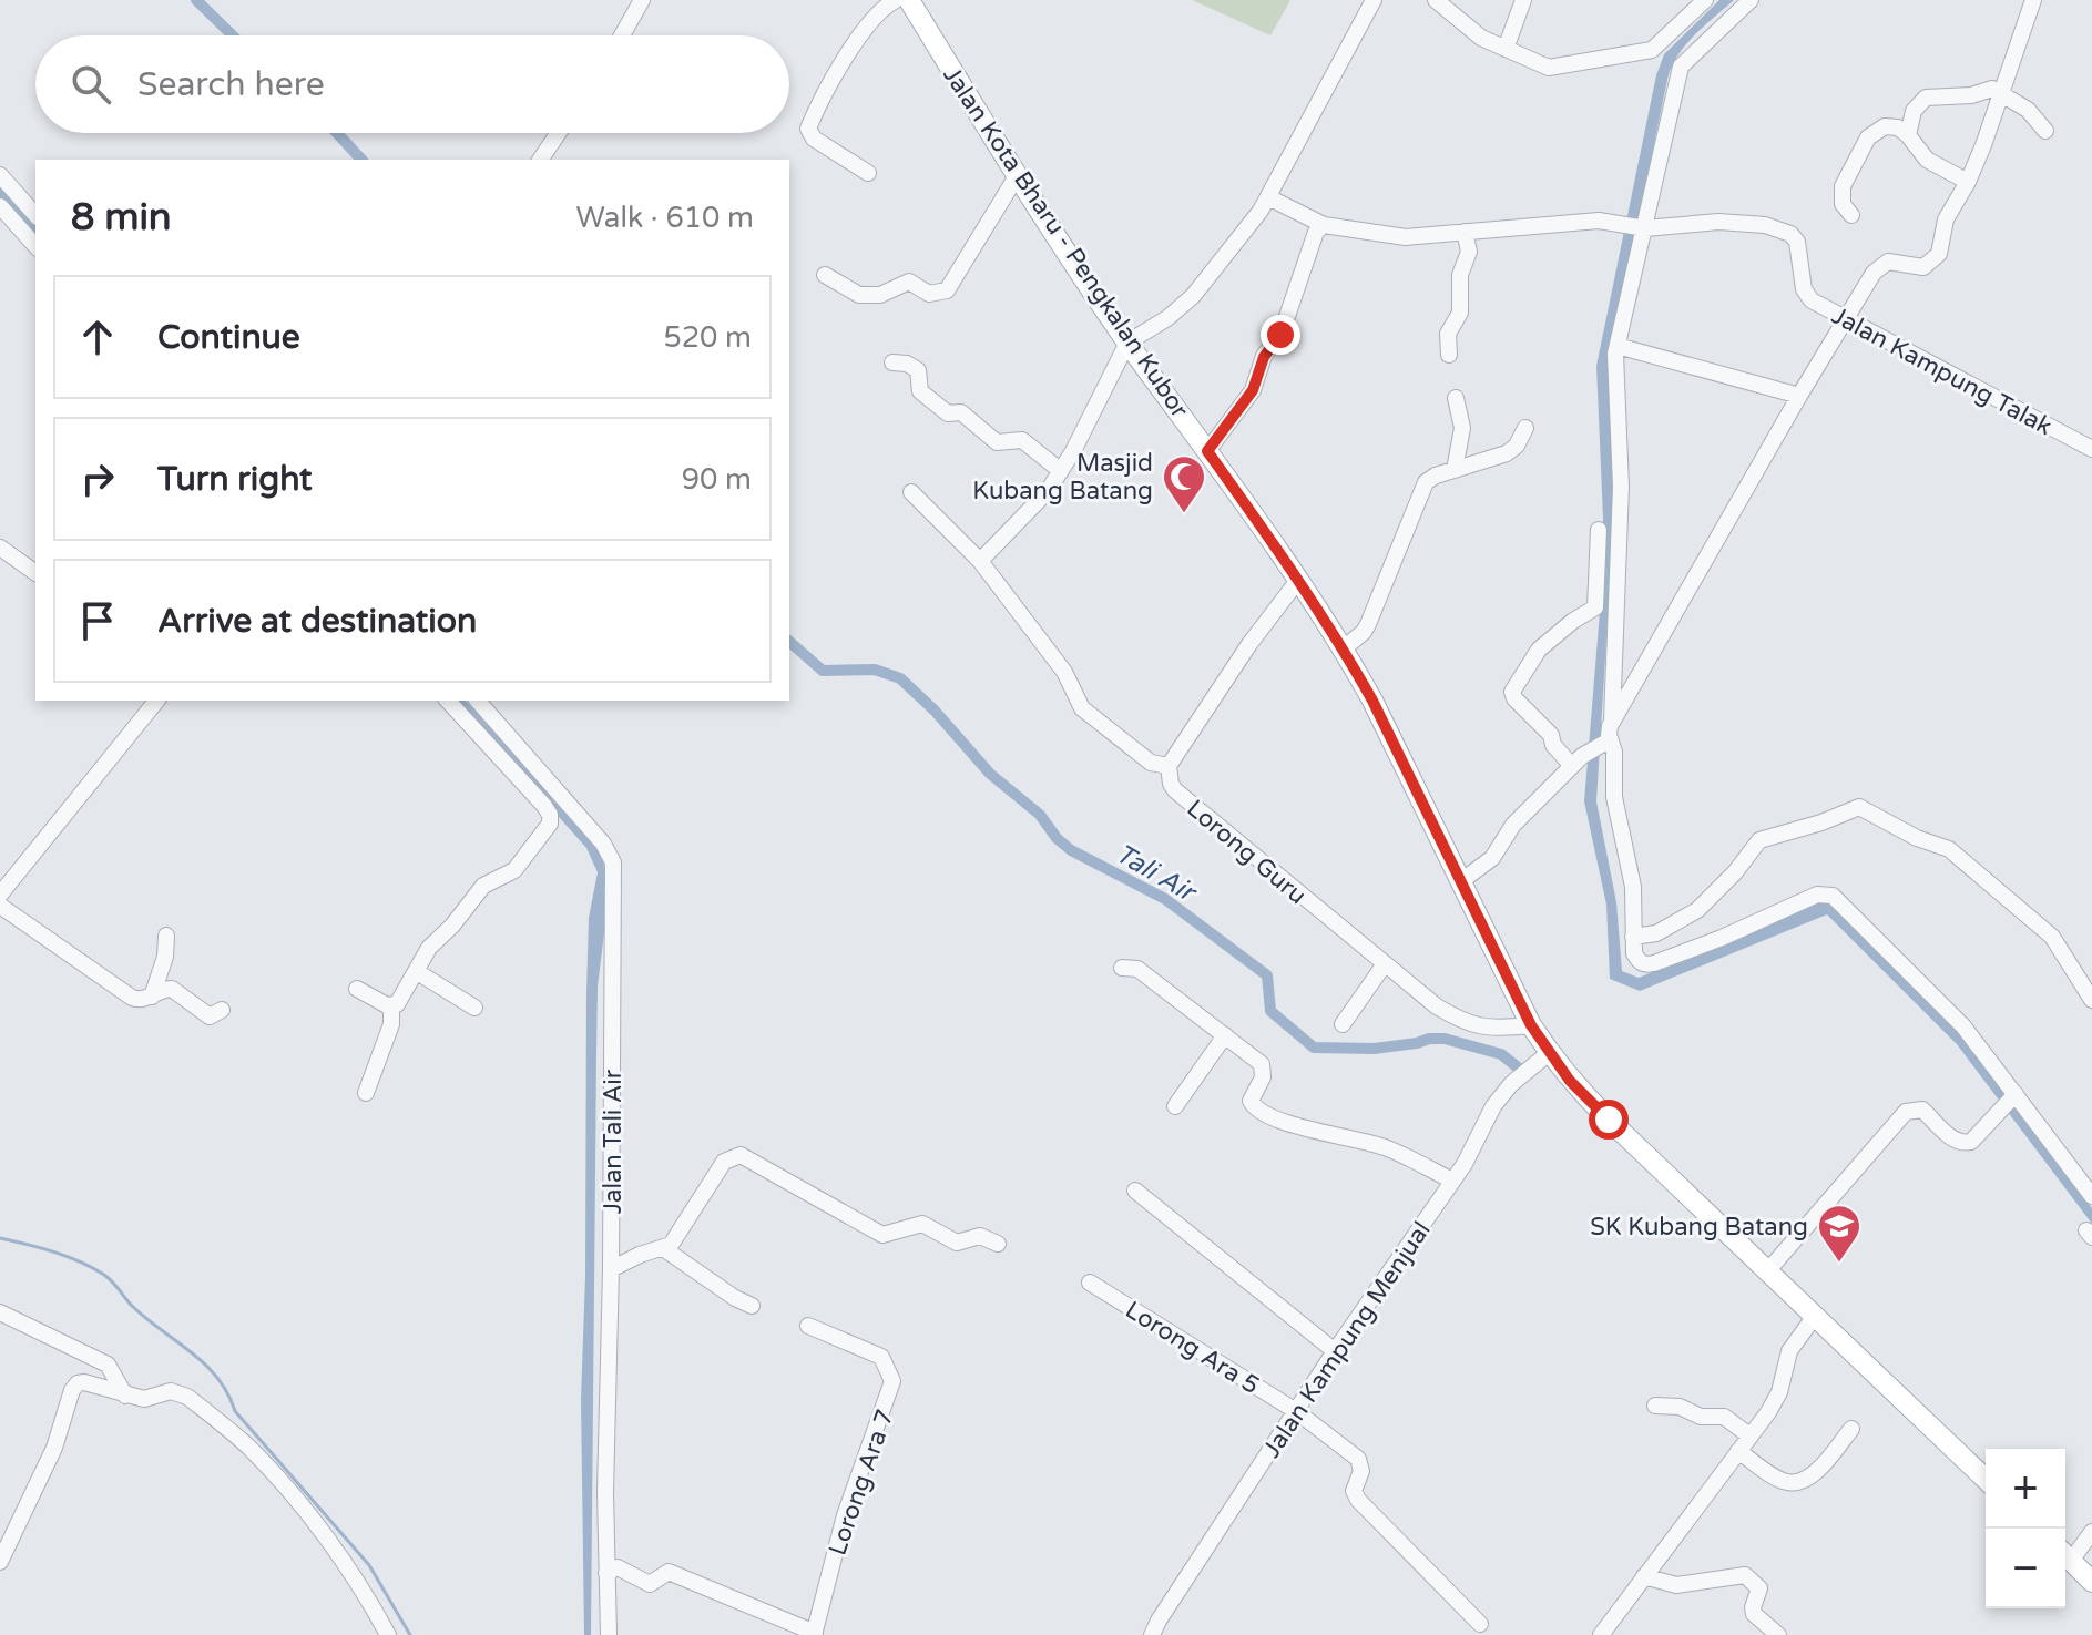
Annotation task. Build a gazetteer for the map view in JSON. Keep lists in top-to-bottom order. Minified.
{"streets":{"main road":["Jalan Kota Bharu - Pengkalan Kubor"],"street":["Jalan Kampung Talak","Lorong Guru","Jalan Tali Air","Jalan Kampung Menjual","Lorong Ara 5","Lorong Ara 7"]},"crossings":[["Jalan Kota Bharu - Pengkalan Kubor","Lorong Guru"],["Jalan Kota Bharu - Pengkalan Kubor","Jalan Kampung Menjual"],["Jalan Kampung Menjual","Lorong Ara 5"]],"water":["Tali Air"],"places":{"mosque":["Masjid Kubang Batang"],"school or university":["SK Kubang Batang"]},"page":{"search":"Search here","heading":["8 min","Walk · 610 m"],"list":[["Continue","520 m"],["Turn right","90 m"],"Arrive at destination"],"map_buttons":["+","−"]}}
